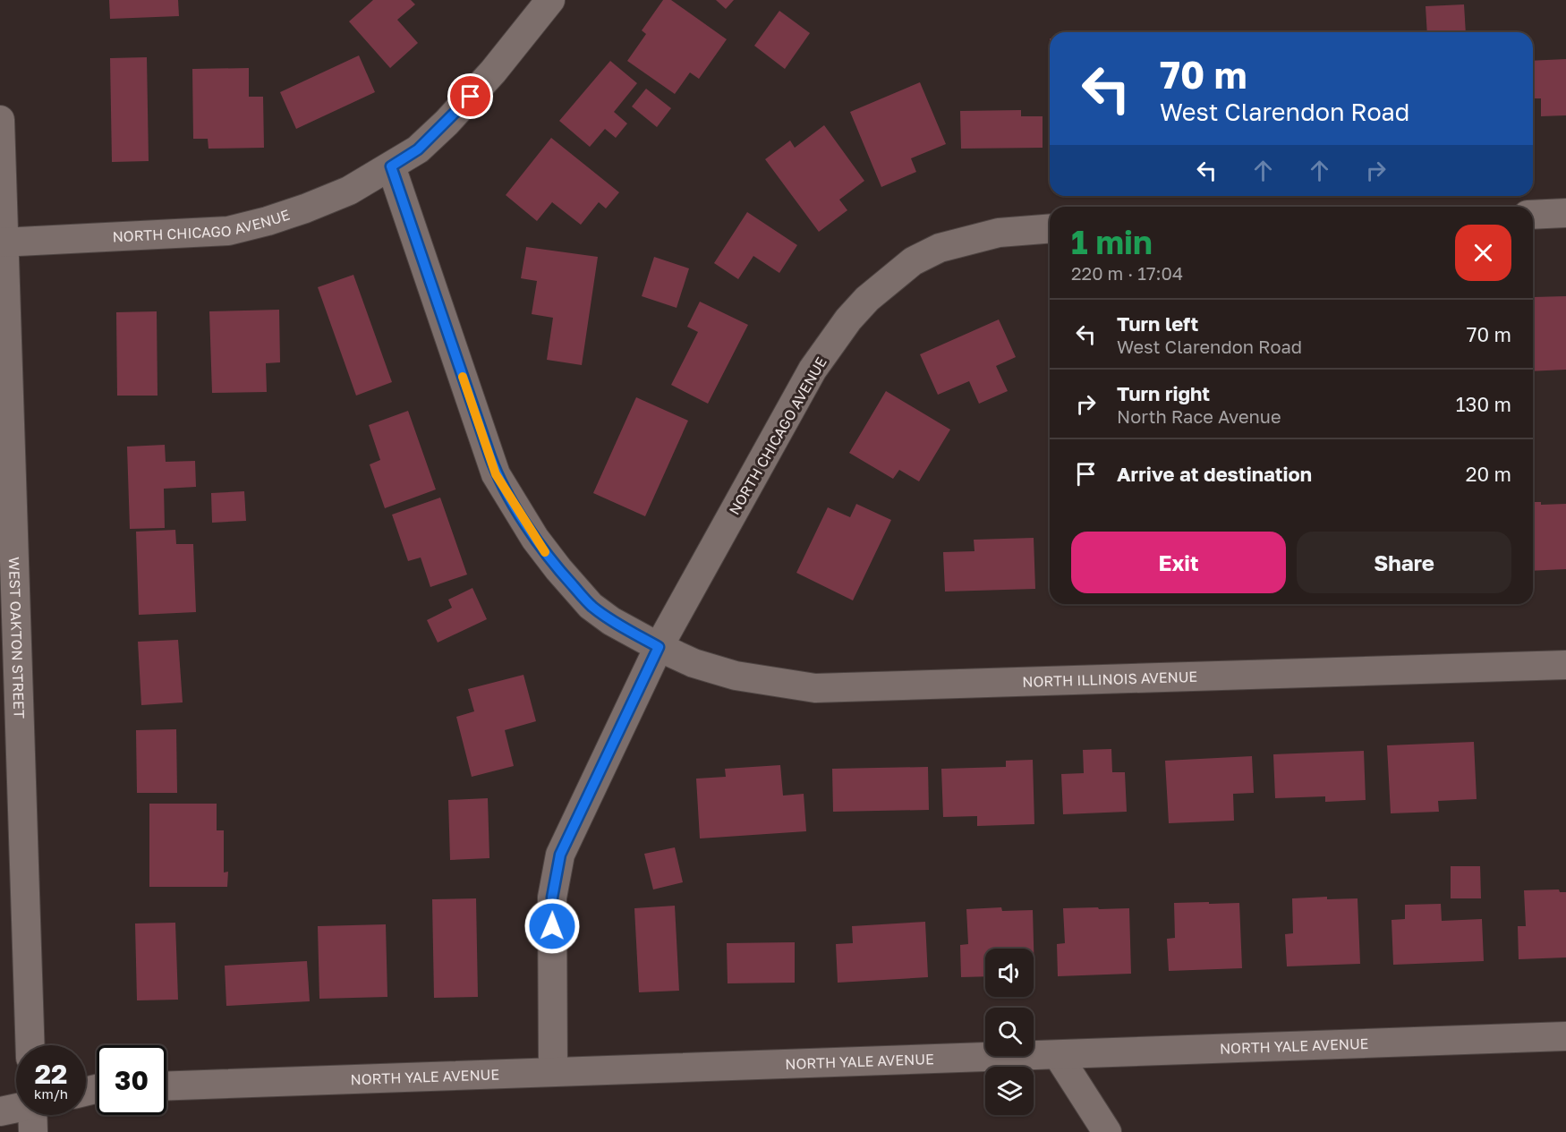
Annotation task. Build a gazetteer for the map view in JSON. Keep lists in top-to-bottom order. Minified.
{"streets":{"street":["NORTH CHICAGO AVENUE","WEST OAKTON STREET","NORTH ILLINOIS AVENUE","NORTH YALE AVENUE"]},"crossings":[["NORTH CHICAGO AVENUE","WEST OAKTON STREET"],["NORTH CHICAGO AVENUE","NORTH ILLINOIS AVENUE"],["NORTH CHICAGO AVENUE","NORTH YALE AVENUE"]],"page":{"turn":["70 m","West Clarendon Road"],"heading":["1 min","220 m · 17:04"],"list":[{"name":"Turn left","note":"West Clarendon Road","value":"70 m"},{"name":"Turn right","note":"North Race Avenue","value":"130 m"},{"name":"Arrive at destination","value":"20 m"}],"buttons":["Exit","Share"],"speed":"22 km/h","limit":"30"}}
